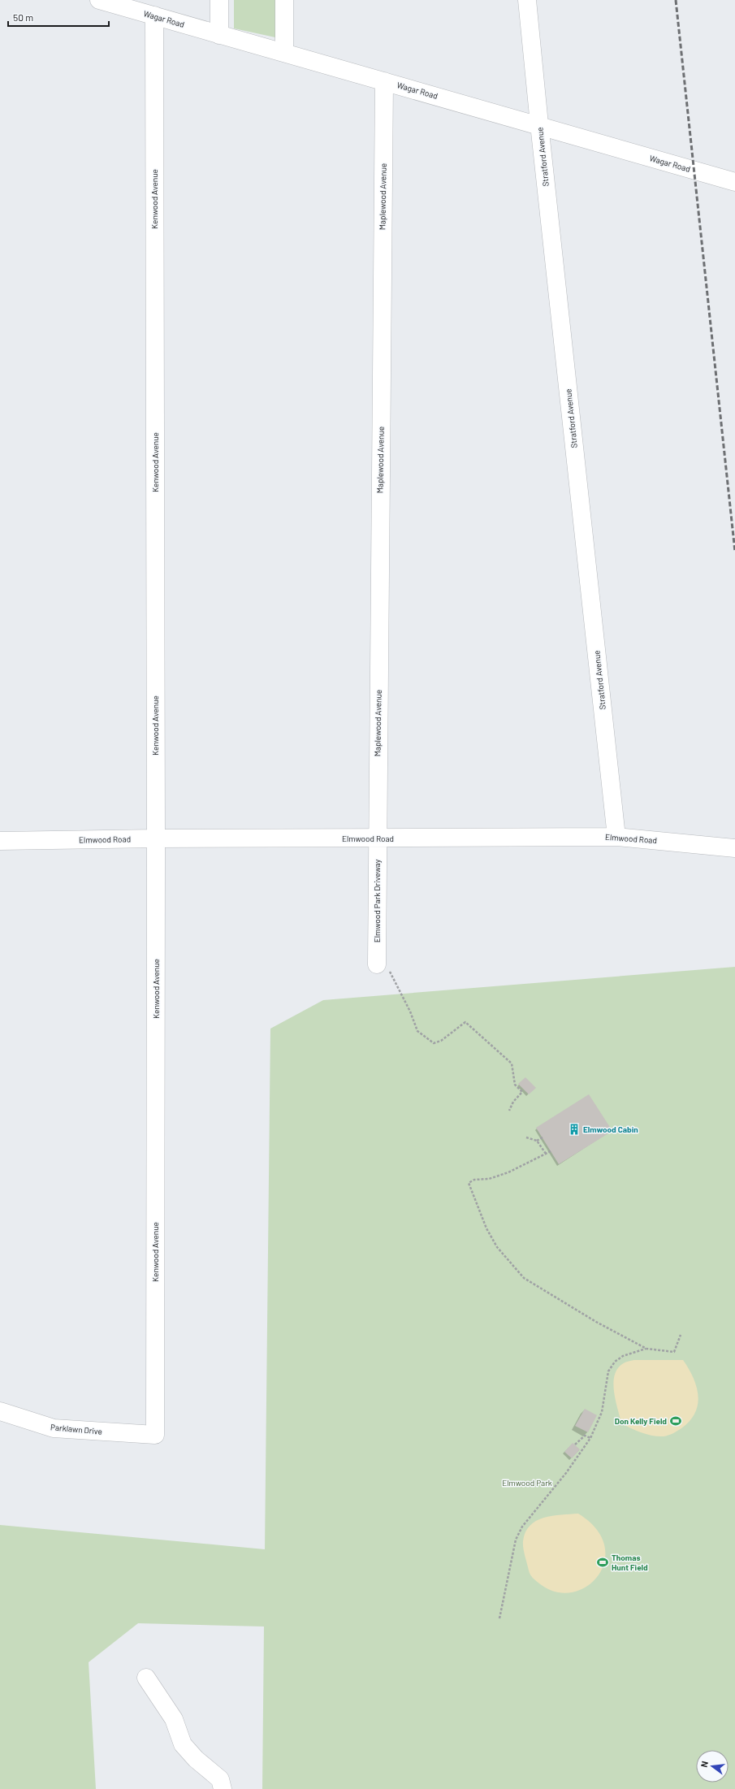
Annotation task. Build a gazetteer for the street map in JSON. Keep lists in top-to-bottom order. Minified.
{"streets":{"street":["Wagar Road","Stratford Avenue","Maplewood Avenue","Kenwood Avenue","Elmwood Road","Elmwood Park Driveway","Parklawn Drive"]},"crossings":[["Wagar Road","Stratford Avenue"],["Wagar Road","Maplewood Avenue"],["Wagar Road","Kenwood Avenue"],["Stratford Avenue","Elmwood Road"],["Maplewood Avenue","Elmwood Road"],["Maplewood Avenue","Elmwood Park Driveway"],["Kenwood Avenue","Elmwood Road"],["Kenwood Avenue","Parklawn Drive"],["Elmwood Road","Elmwood Park Driveway"]],"parks":["Elmwood Park"],"places":{"building":["Elmwood Cabin"],"sports":["Don Kelly Field","Thomas Hunt Field"]},"scale_bar":"50 m","north":"left"}
